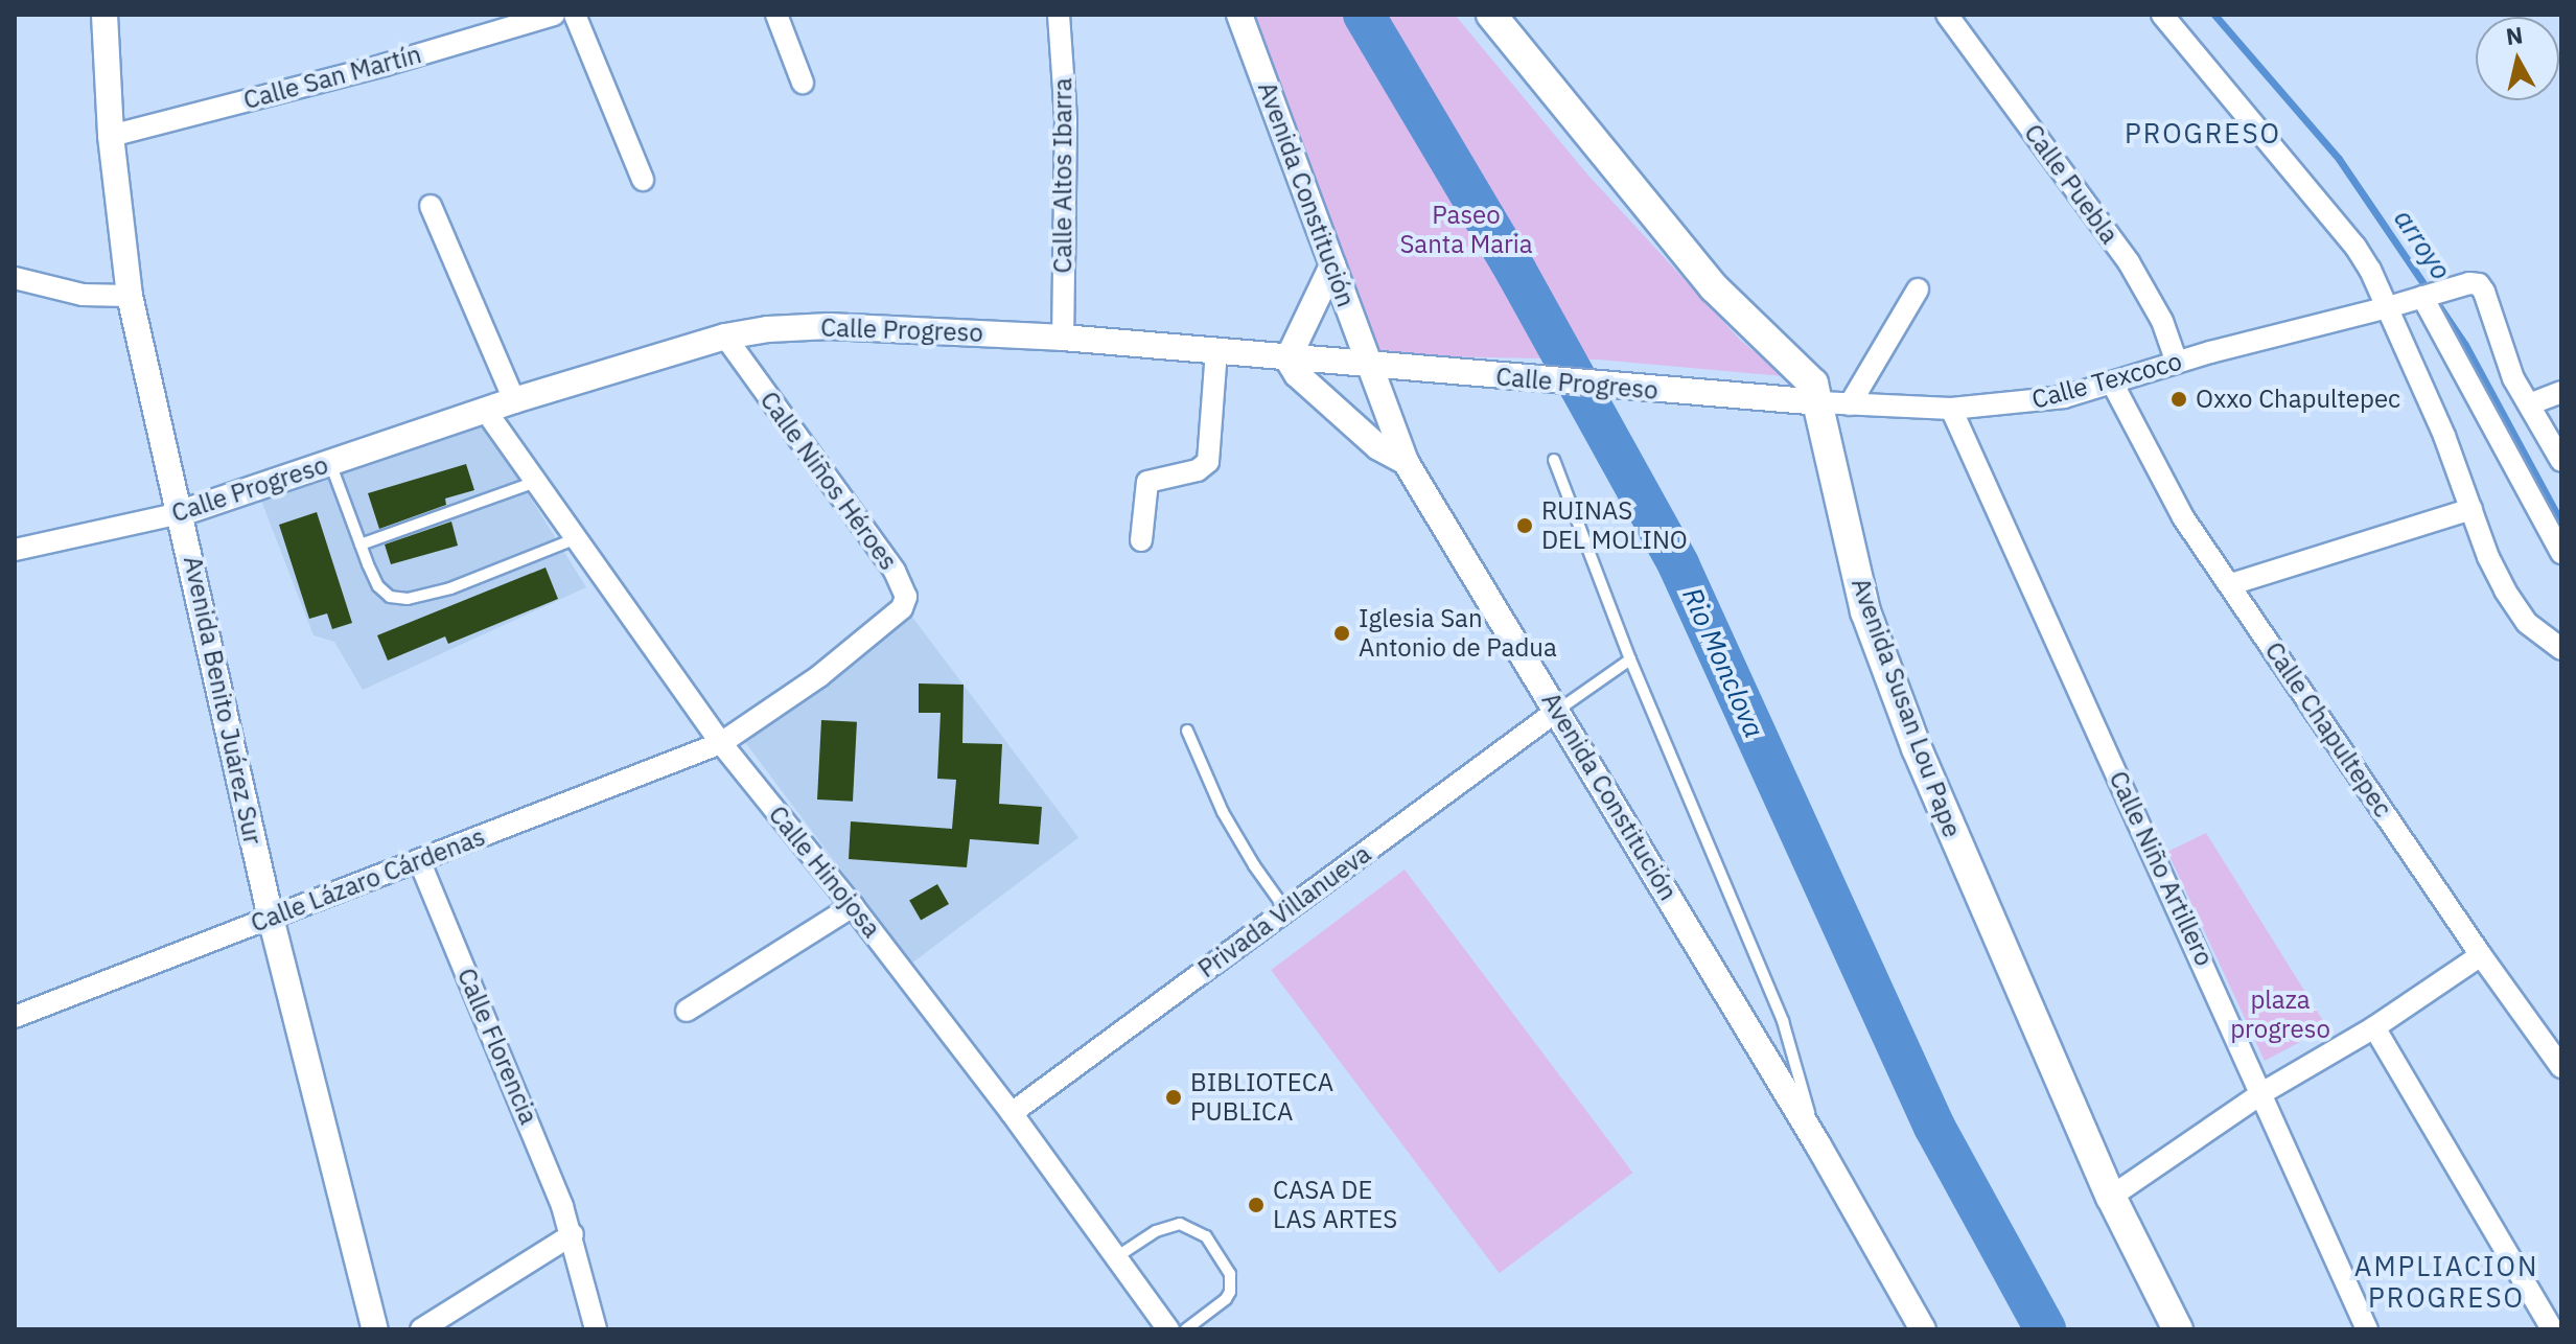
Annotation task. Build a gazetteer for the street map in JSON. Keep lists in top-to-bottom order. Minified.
{"streets":{"main road":["Avenida Susan Lou Pape"],"street":["Calle San Martín","Calle Altos Ibarra","Calle Puebla","Avenida Constitución","Calle Progreso","Calle Texcoco","Calle Niños Héroes","Avenida Benito Juárez Sur","Calle Chapultepec","Calle Niño Artillero","Calle Hinojosa","Calle Lázaro Cárdenas","Privada Villanueva","Calle Florencia"]},"crossings":[["Calle San Martín","Avenida Benito Juárez Sur"],["Calle Altos Ibarra","Calle Progreso"],["Calle Puebla","Calle Texcoco"],["Avenida Constitución","Calle Progreso"],["Avenida Constitución","Privada Villanueva"],["Calle Progreso","Calle Texcoco"],["Calle Progreso","Calle Niños Héroes"],["Calle Progreso","Avenida Benito Juárez Sur"],["Calle Progreso","Avenida Susan Lou Pape"],["Calle Progreso","Calle Hinojosa"],["Calle Texcoco","Avenida Susan Lou Pape"],["Calle Texcoco","Calle Chapultepec"],["Calle Texcoco","Calle Niño Artillero"],["Calle Niños Héroes","Calle Hinojosa"],["Calle Niños Héroes","Calle Lázaro Cárdenas"],["Avenida Benito Juárez Sur","Calle Lázaro Cárdenas"],["Calle Hinojosa","Calle Lázaro Cárdenas"],["Calle Hinojosa","Privada Villanueva"],["Calle Lázaro Cárdenas","Calle Florencia"]],"districts":["PROGRESO","AMPLIACION PROGRESO"],"water":["arroyo","Rio Monclova"],"parks":["Paseo Santa Maria","plaza progreso"],"places":["Oxxo Chapultepec","RUINAS DEL MOLINO","Iglesia San Antonio de Padua","BIBLIOTECA PUBLICA","CASA DE LAS ARTES"],"north":"top"}
